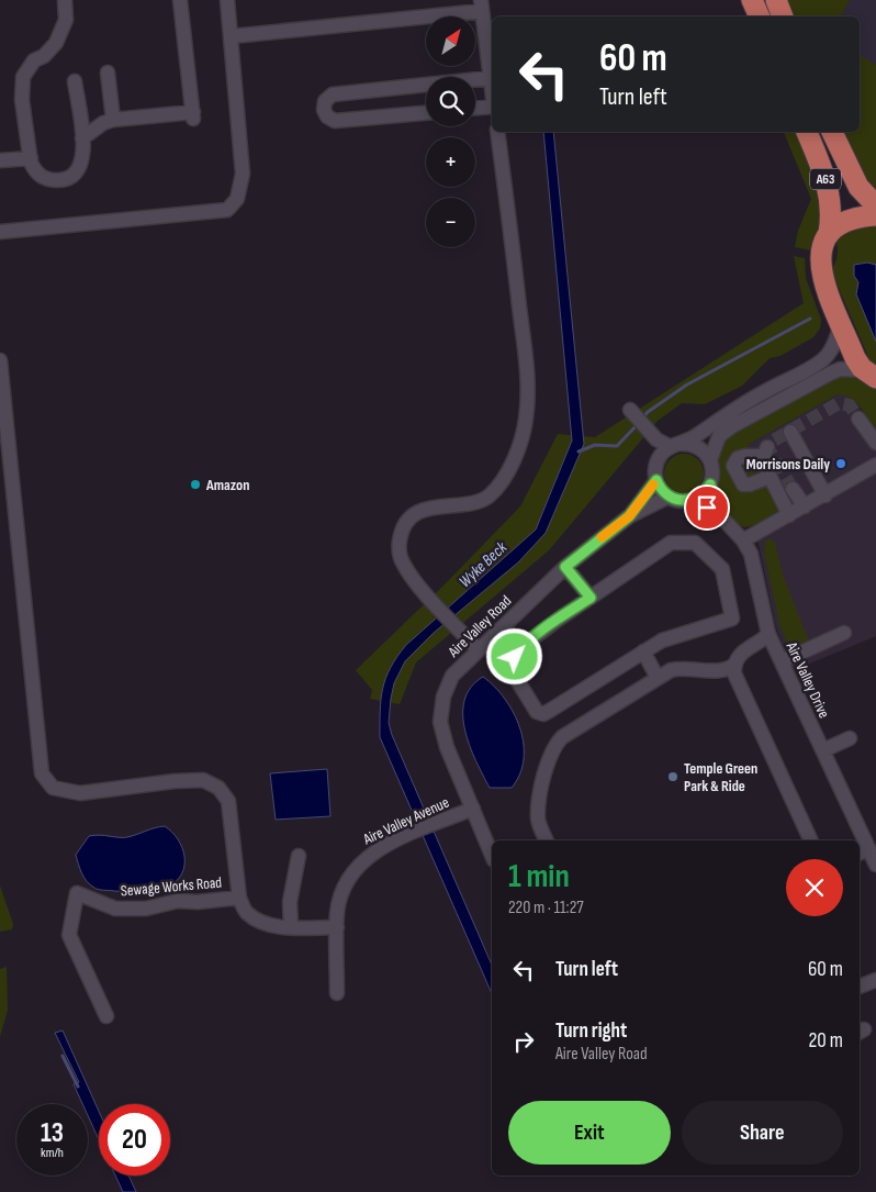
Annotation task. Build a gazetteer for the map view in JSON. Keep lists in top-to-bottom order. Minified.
{"streets":{"highway":["A63"],"street":["Aire Valley Road","Aire Valley Drive","Aire Valley Avenue","Sewage Works Road"]},"crossings":[["Aire Valley Road","Aire Valley Drive"],["Aire Valley Road","Aire Valley Avenue"]],"water":["Wyke Beck"],"places":["Morrisons Daily","Amazon","Temple Green Park & Ride"],"north":"top right","page":{"map_buttons":["+","−"],"turn":["60 m","Turn left"],"heading":["1 min","220 m · 11:27"],"list":[{"name":"Turn left","value":"60 m"},{"name":"Turn right","note":"Aire Valley Road","value":"20 m"}],"buttons":["Exit","Share"],"speed":"13 km/h","limit":"20"}}
